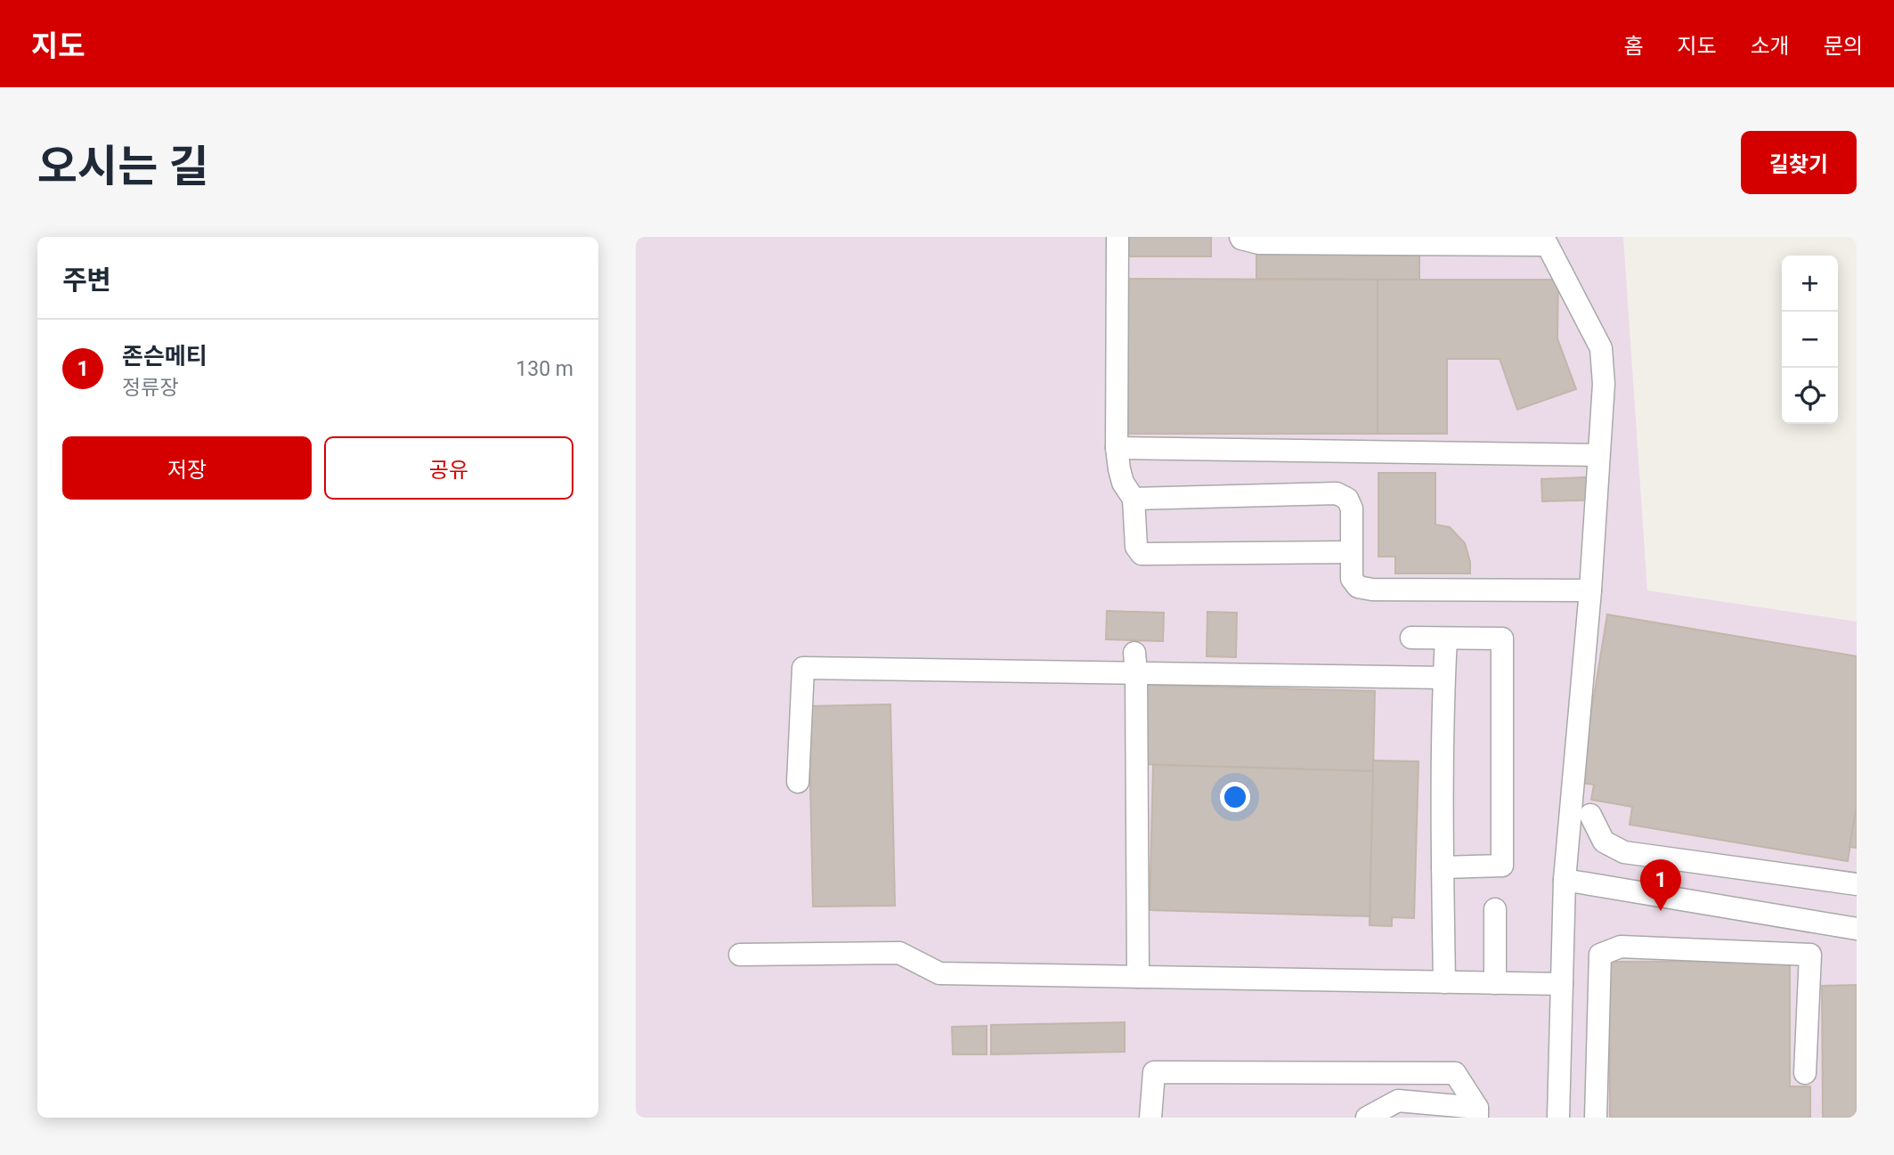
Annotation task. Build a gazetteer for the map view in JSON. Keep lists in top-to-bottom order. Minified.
{"page":{"header":"지도","nav":["홈","지도","소개","문의"],"title":"오시는 길","buttons":["길찾기",["저장","공유"]],"heading":"주변","map_buttons":["+","−"],"list":[{"mark":"1","name":"존슨메티","note":"정류장","value":"130 m"}],"pins":"1"}}
